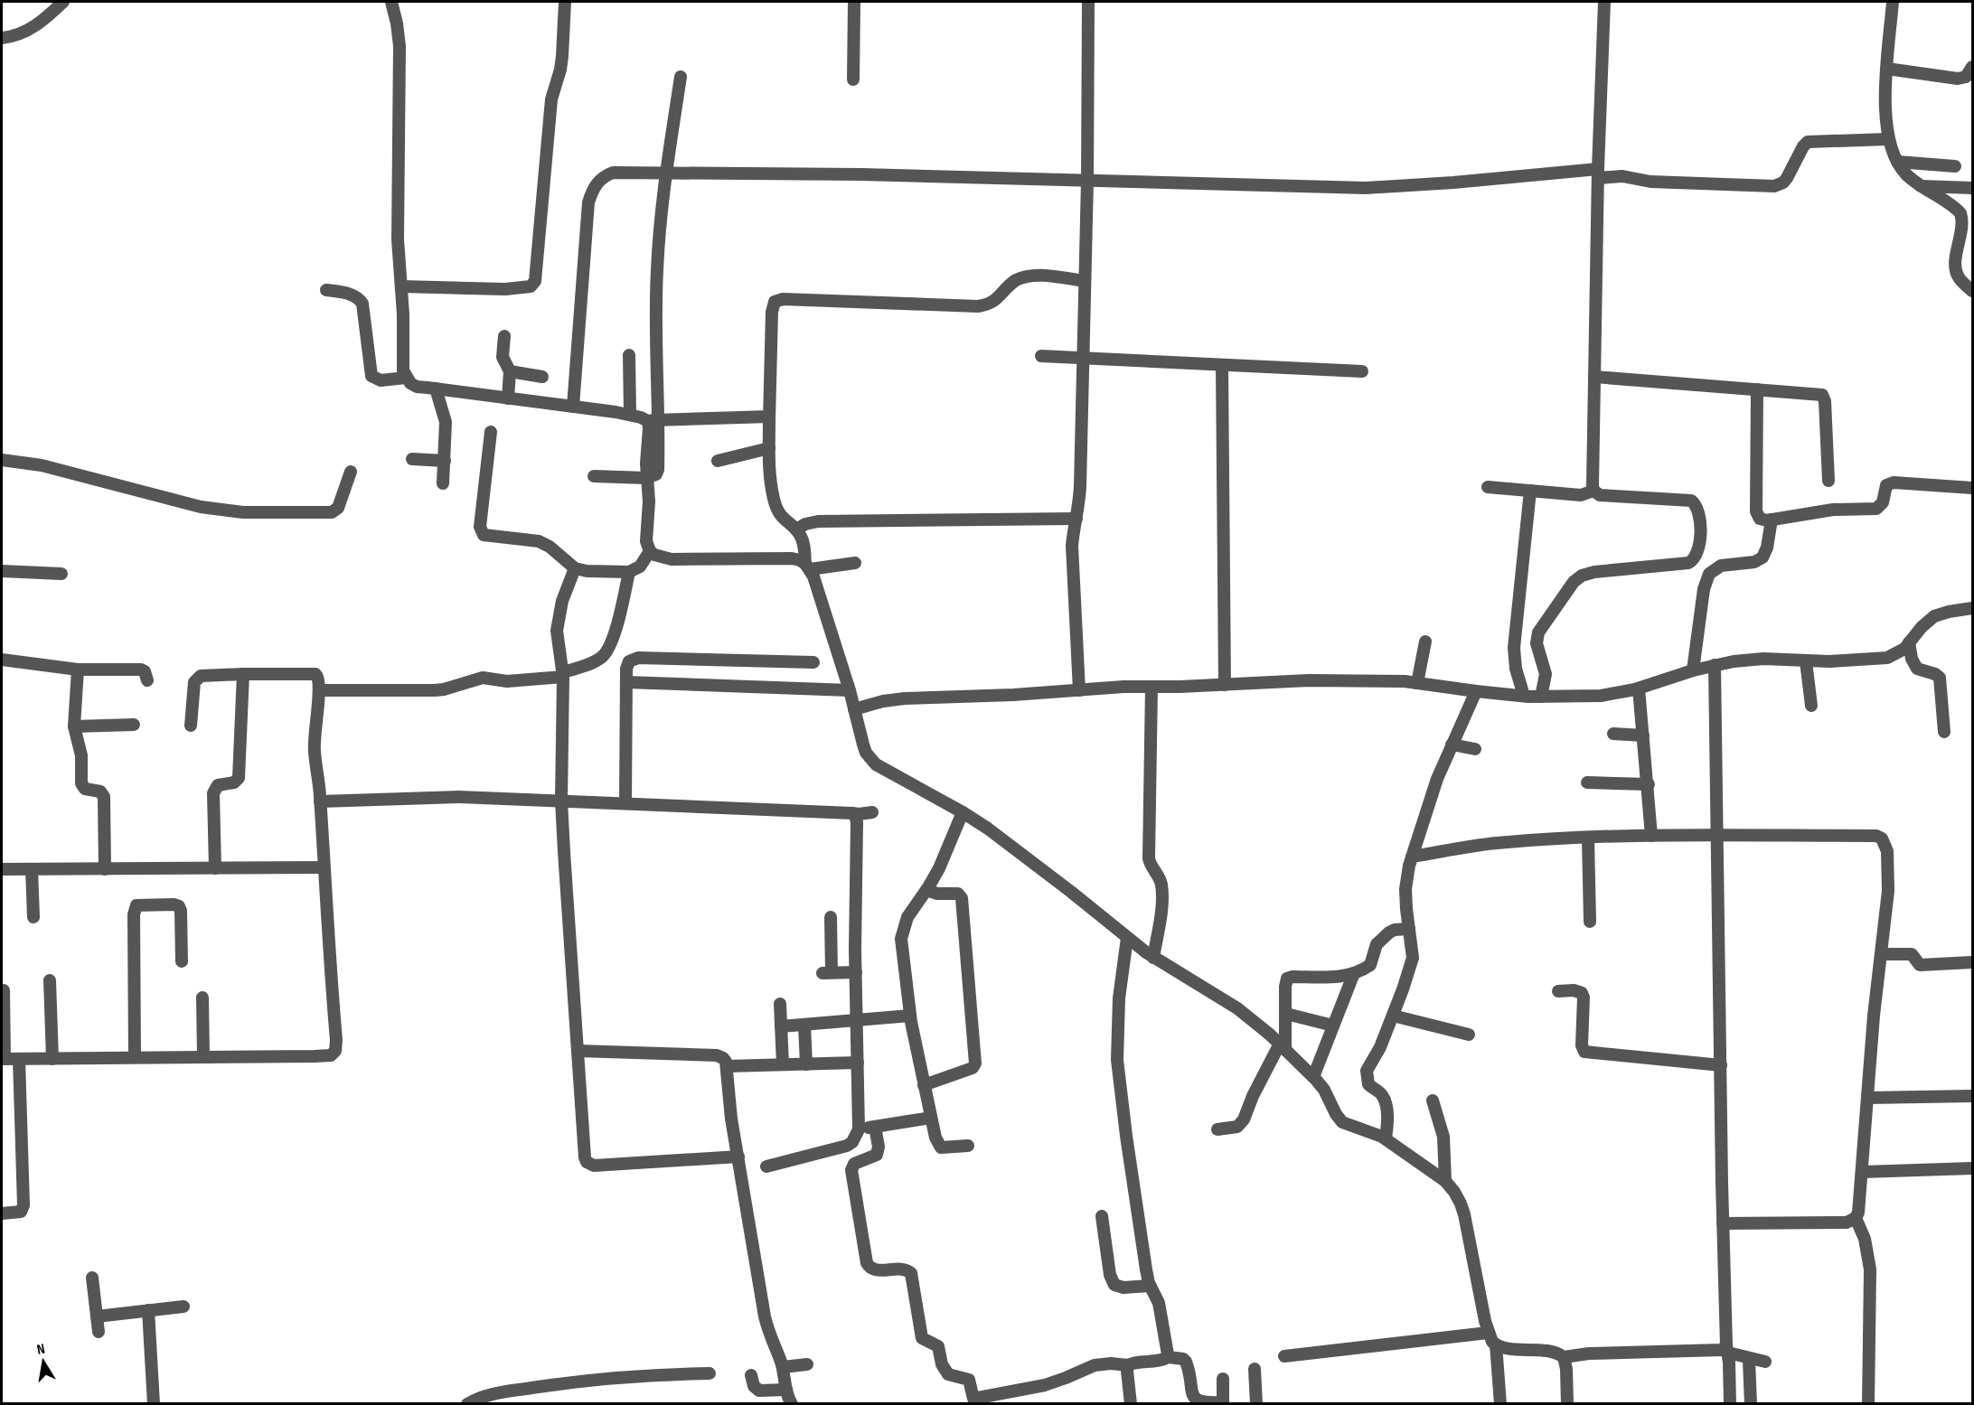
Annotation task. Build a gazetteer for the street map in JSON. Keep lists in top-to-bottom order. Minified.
{"north":"top"}
